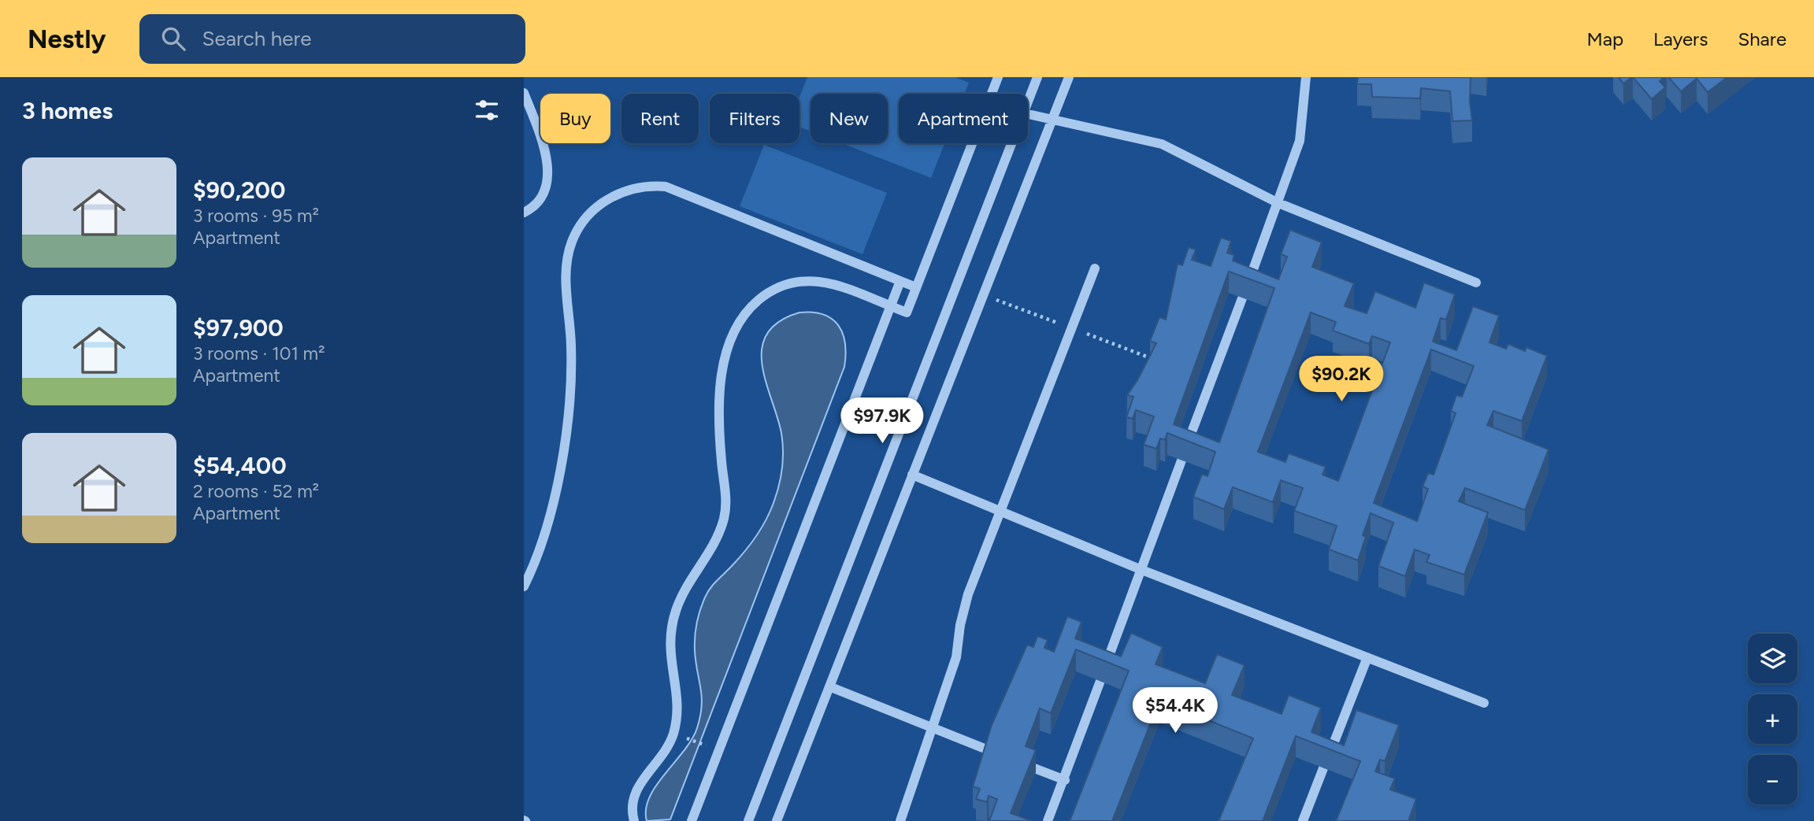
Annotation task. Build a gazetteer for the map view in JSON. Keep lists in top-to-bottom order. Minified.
{"page":{"header":"Nestly","search":"Search here","nav":["Map","Layers","Share"],"heading":"3 homes","chip":["Buy","Rent","Filters","New","Apartment"],"list":[{"name":"$90,200","note":"3 rooms · 95 m² · Apartment"},{"name":"$97,900","note":"3 rooms · 101 m² · Apartment"},{"name":"$54,400","note":"2 rooms · 52 m² · Apartment"}],"price":["$90.2K","$97.9K","$54.4K"],"map_buttons":["+","−"]}}
